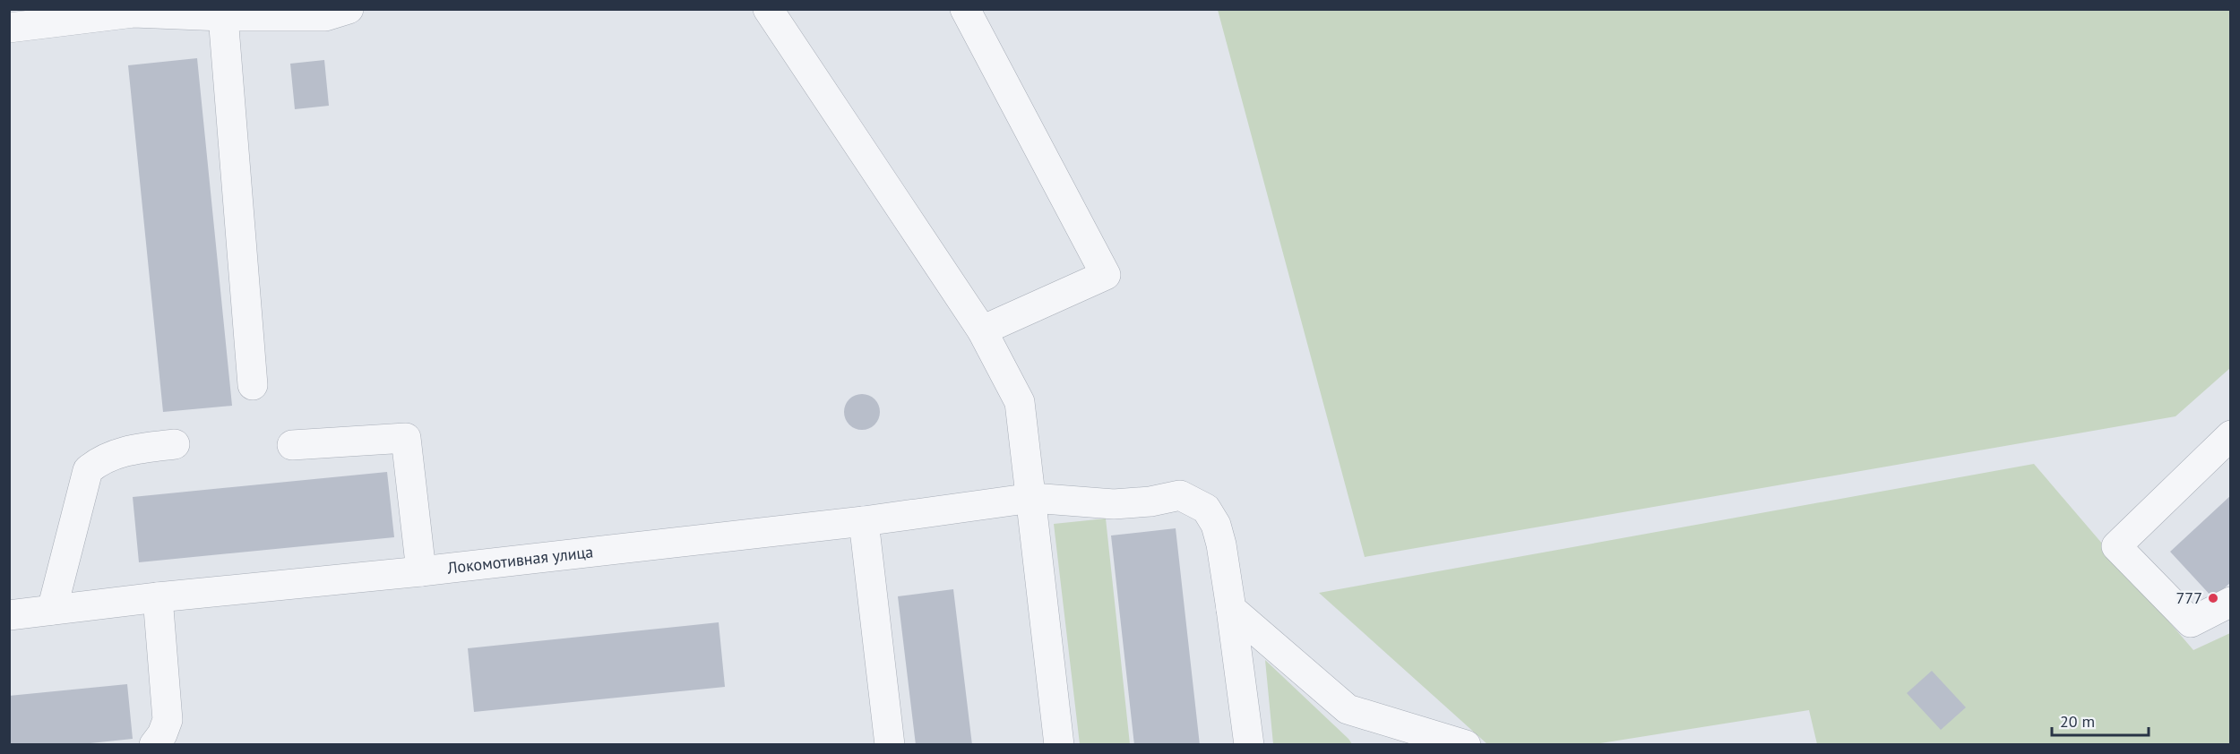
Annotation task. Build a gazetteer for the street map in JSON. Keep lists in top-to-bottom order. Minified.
{"streets":{"street":["Локомотивная улица"]},"places":["777"],"scale_bar":"20 m"}
